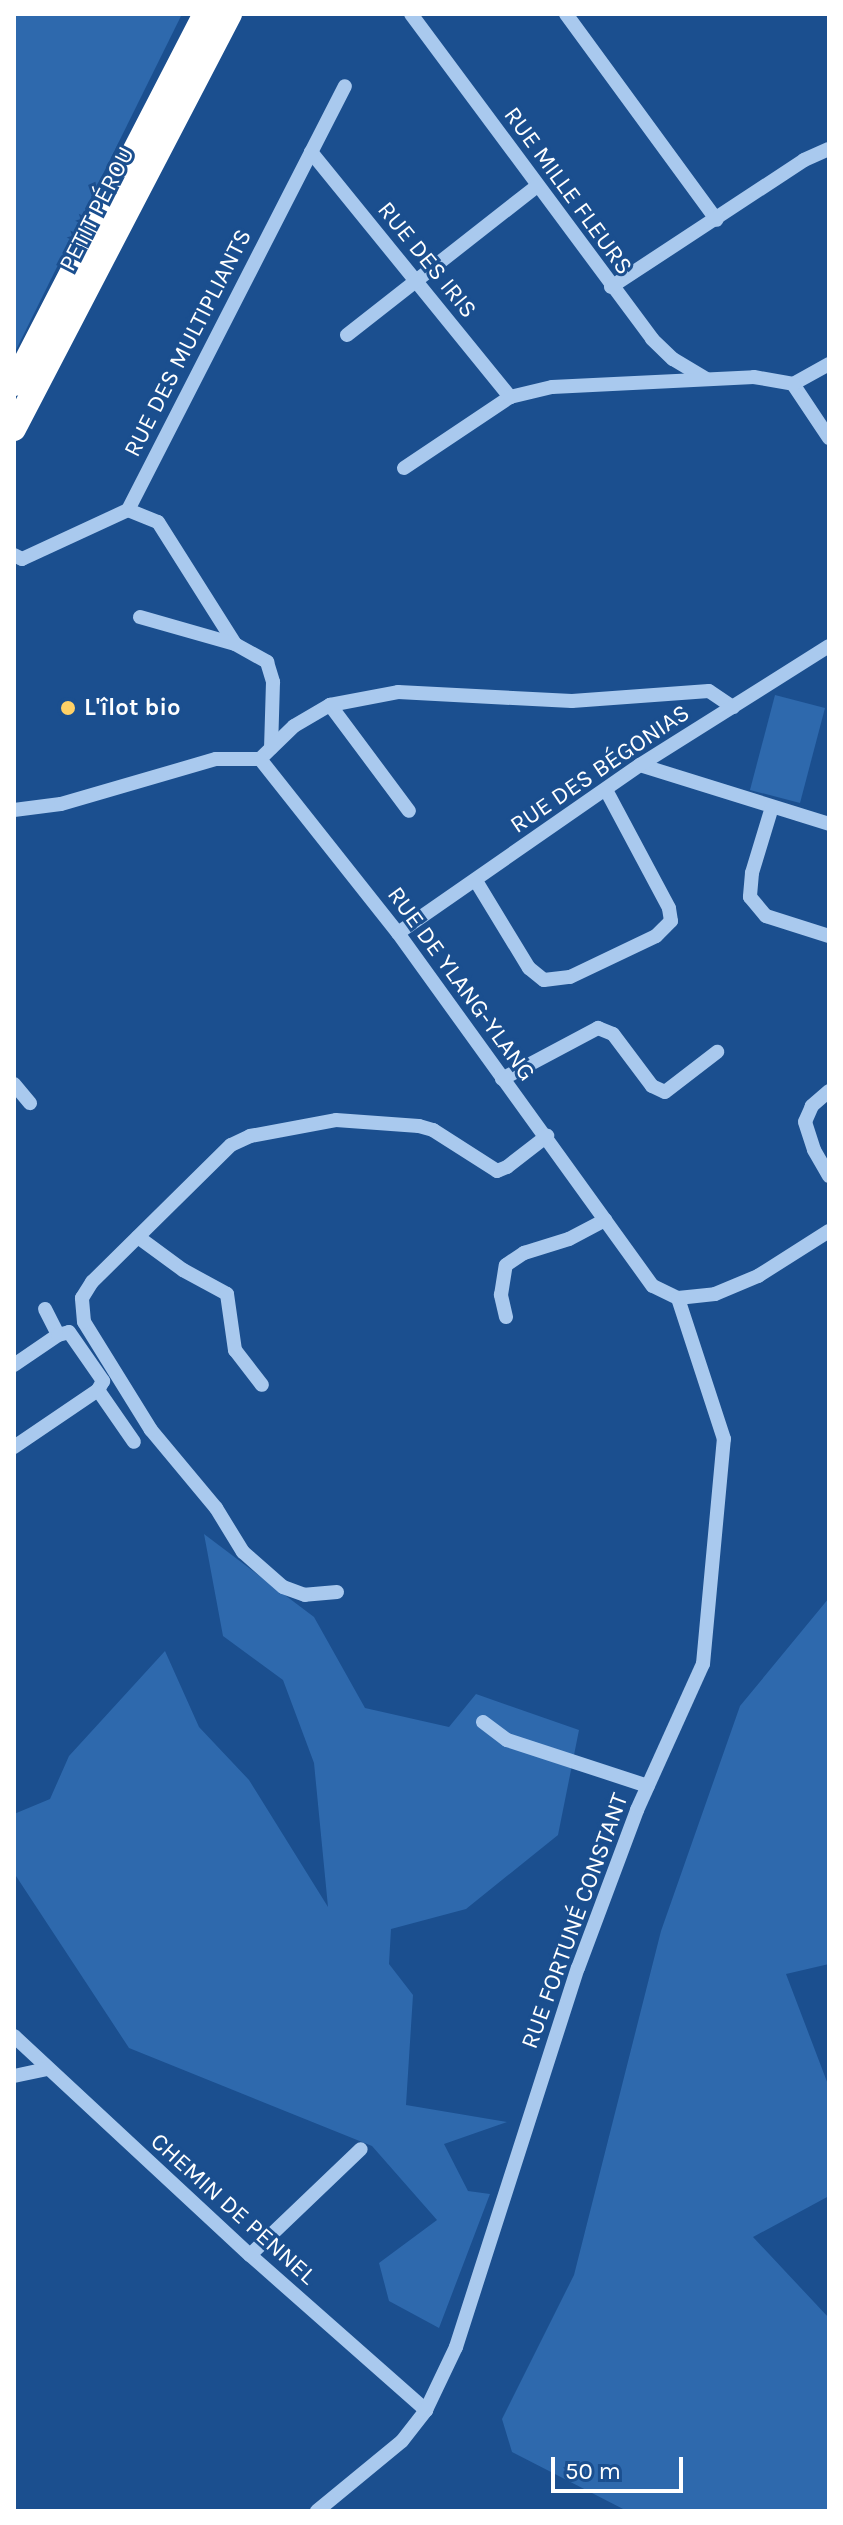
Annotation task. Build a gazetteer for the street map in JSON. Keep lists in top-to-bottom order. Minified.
{"streets":{"highway":["PETIT PÉROU"],"street":["RUE MILLE FLEURS","RUE DES IRIS","RUE DES MULTIPLIANTS","RUE DES BÉGONIAS","RUE DE YLANG-YLANG","RUE FORTUNÉ CONSTANT","CHEMIN DE PENNEL"]},"crossings":[["RUE DES IRIS","RUE DES MULTIPLIANTS"],["RUE DES BÉGONIAS","RUE DE YLANG-YLANG"],["RUE DE YLANG-YLANG","RUE FORTUNÉ CONSTANT"],["RUE FORTUNÉ CONSTANT","CHEMIN DE PENNEL"]],"places":["L'îlot bio"],"scale_bar":"50 m"}
